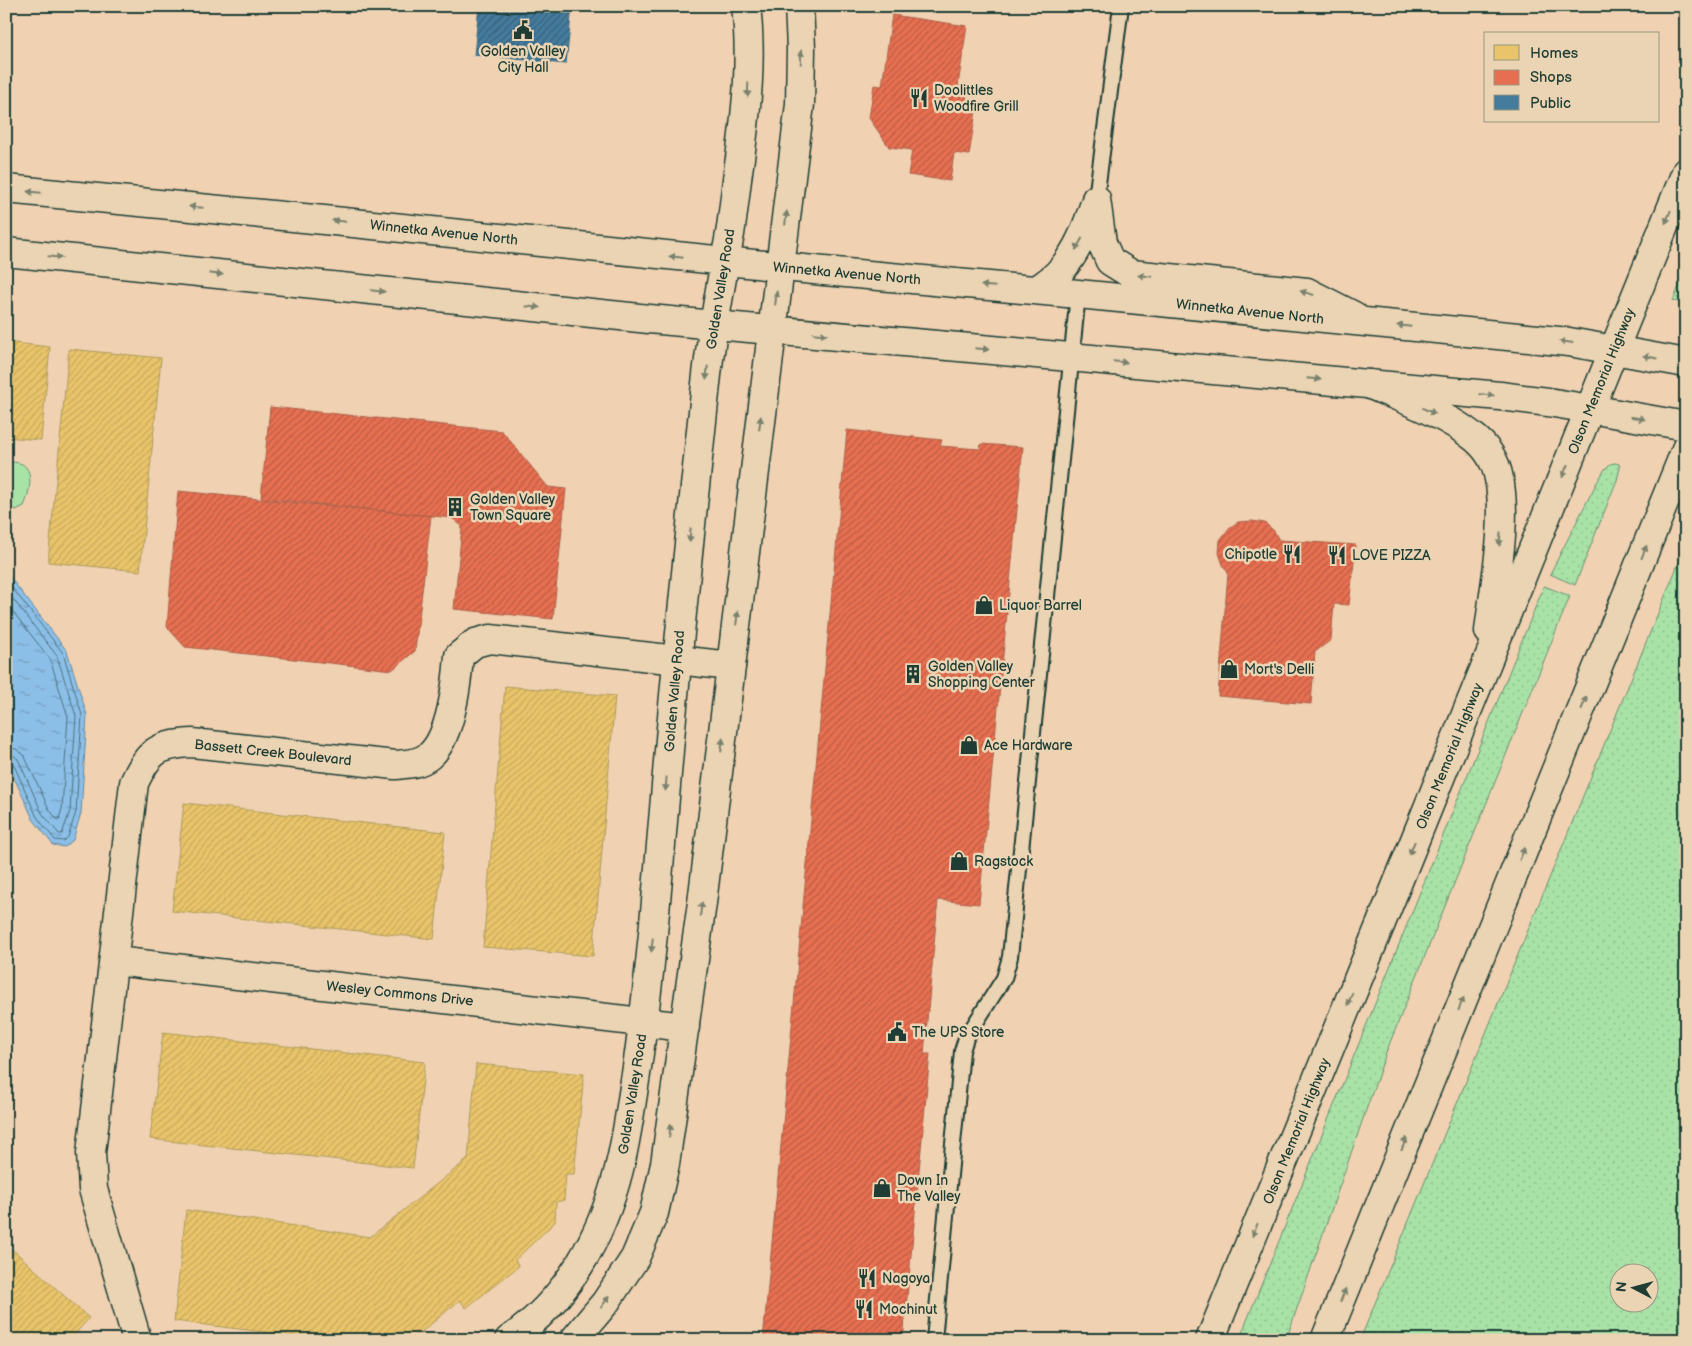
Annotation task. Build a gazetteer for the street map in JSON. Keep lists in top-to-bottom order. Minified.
{"streets":{"main road":["Winnetka Avenue North","Golden Valley Road","Olson Memorial Highway","Bassett Creek Boulevard","Wesley Commons Drive"]},"crossings":[["Winnetka Avenue North","Golden Valley Road"],["Winnetka Avenue North","Olson Memorial Highway"],["Golden Valley Road","Bassett Creek Boulevard"],["Golden Valley Road","Wesley Commons Drive"],["Bassett Creek Boulevard","Wesley Commons Drive"]],"places":{"public building":["Golden Valley City Hall","The UPS Store"],"restaurant":["Doolittles Woodfire Grill","Chipotle","LOVE PIZZA","Nagoya","Mochinut"],"building":["Golden Valley Town Square","Golden Valley Shopping Center"],"shop":["Liquor Barrel","Mort's Delli","Ace Hardware","Ragstock","Down In The Valley"]},"legend":["Homes","Shops","Public"],"north":"left"}
